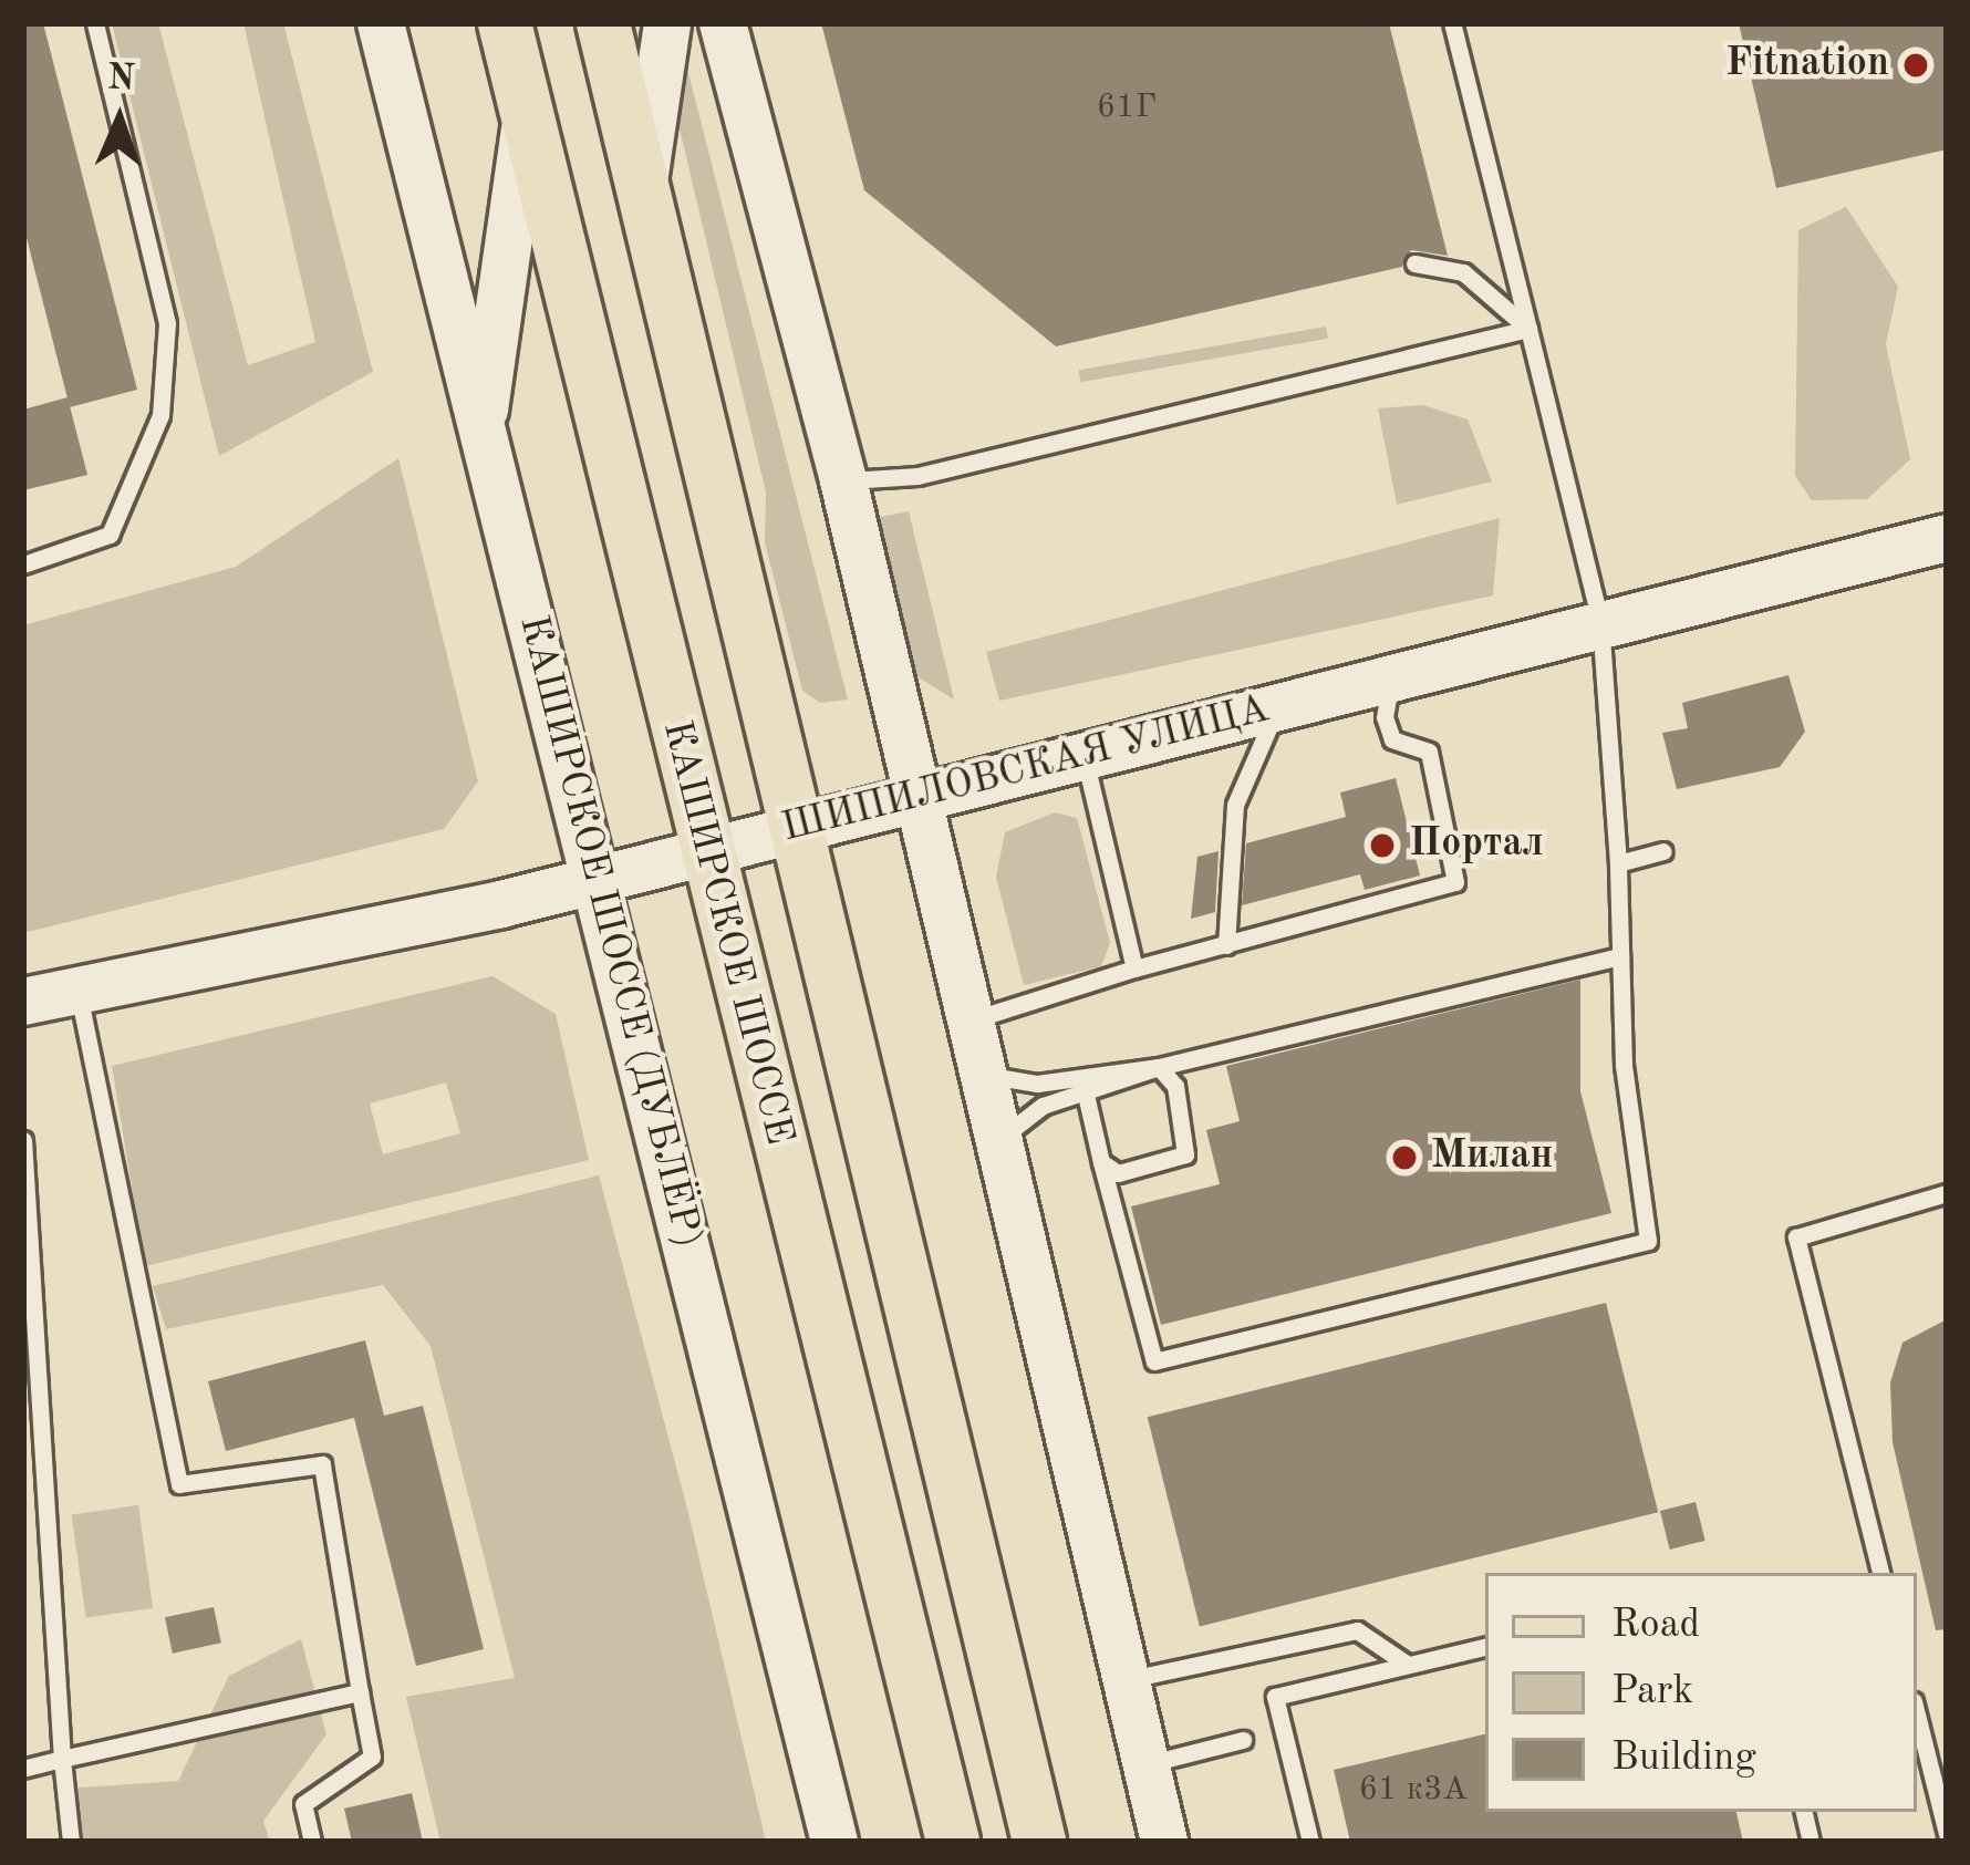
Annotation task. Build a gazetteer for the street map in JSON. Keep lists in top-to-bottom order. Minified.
{"streets":{"main road":["ШИПИЛОВСКАЯ УЛИЦА","КАШИРСКОЕ ШОССЕ (ДУБЛЁР)","КАШИРСКОЕ ШОССЕ"]},"crossings":[["ШИПИЛОВСКАЯ УЛИЦА","КАШИРСКОЕ ШОССЕ (ДУБЛЁР)"],["ШИПИЛОВСКАЯ УЛИЦА","КАШИРСКОЕ ШОССЕ"]],"places":["Fitnation","Портал","Милан"],"house_numbers":["61Г","61 к3А"],"legend":["Road","Park","Building"],"north":"top"}
